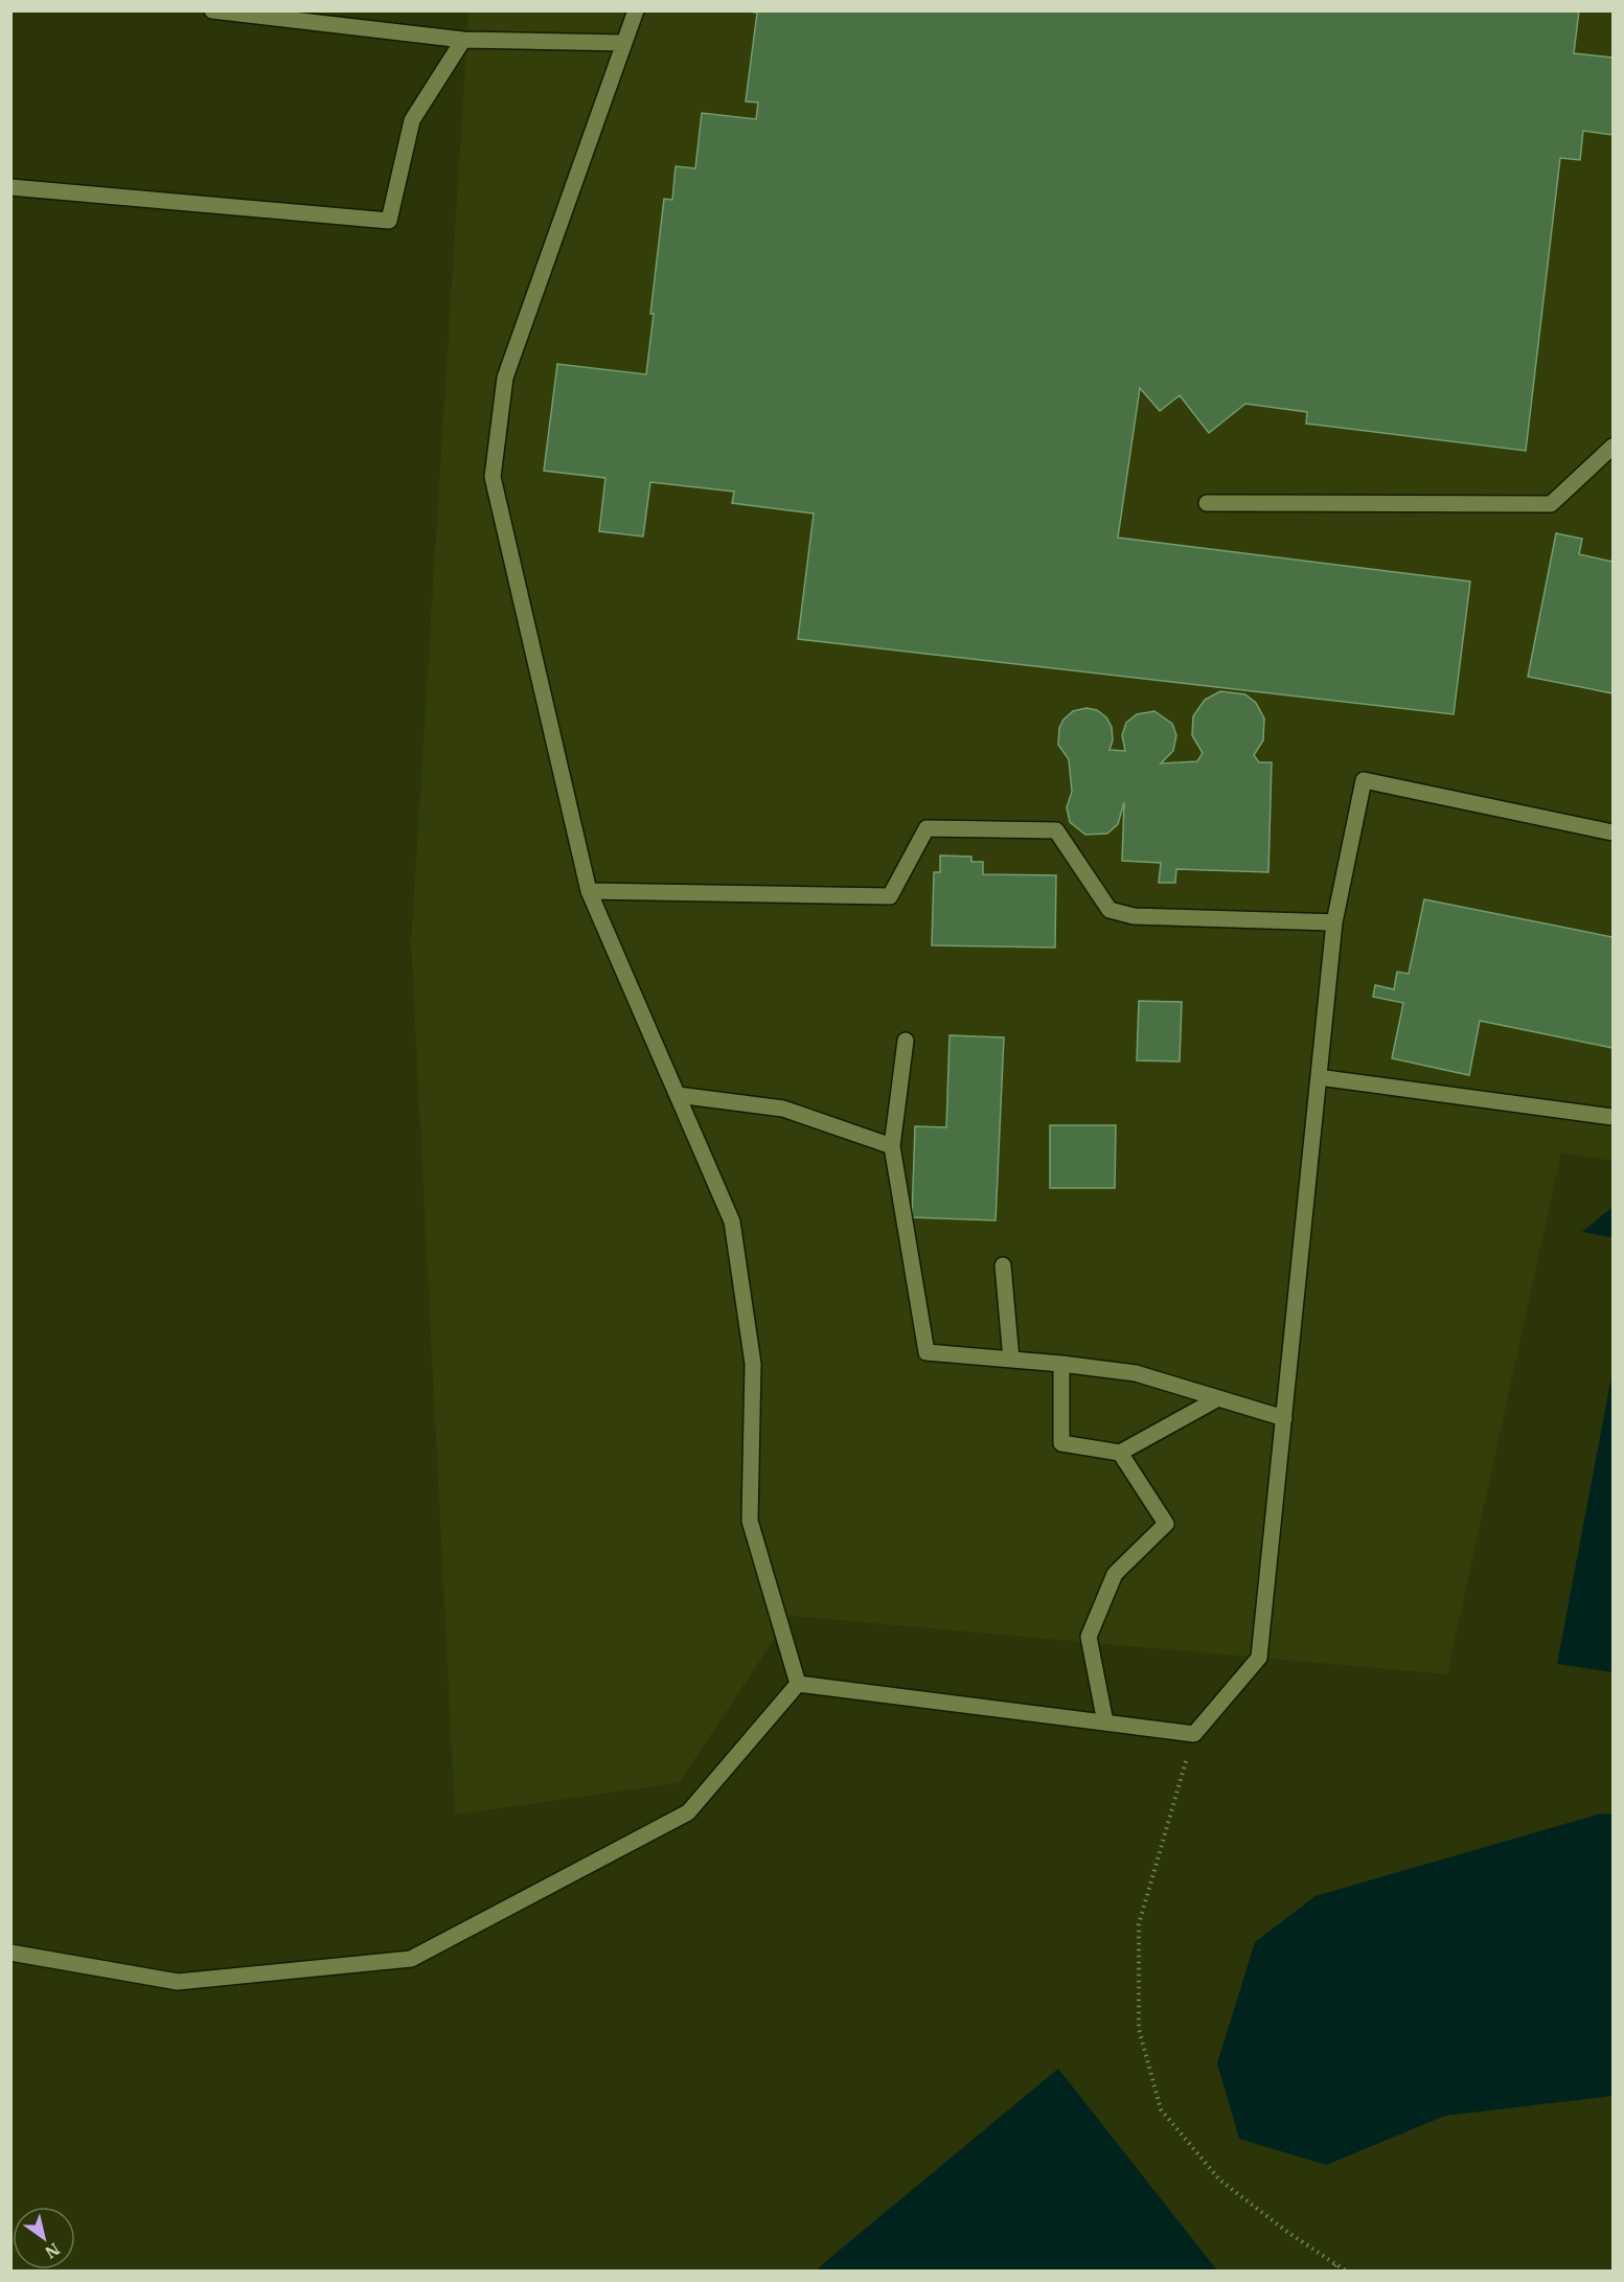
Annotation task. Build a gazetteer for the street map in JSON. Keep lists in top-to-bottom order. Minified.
{"north":"bottom right"}
